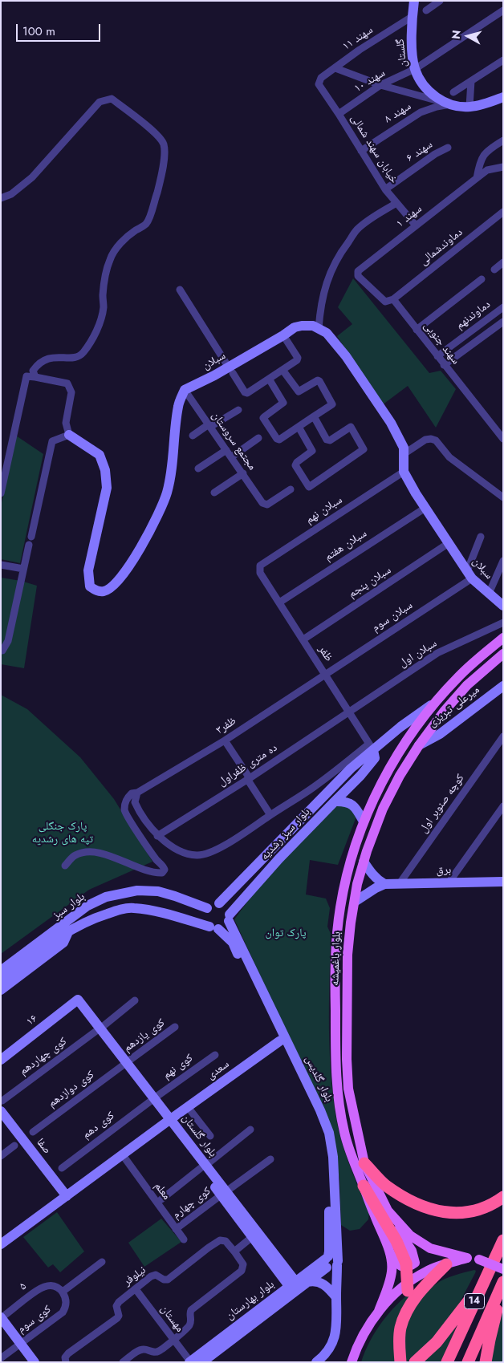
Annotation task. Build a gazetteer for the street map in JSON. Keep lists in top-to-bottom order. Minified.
{"streets":{"highway":["14"],"main road":["گلستان","سبلان","میرعلی تبریزی","بلوار سبز رشدیه","برق","بلوار سبز","بلوار باغمیشه","۱۶","سعدی","بلوار گلدیس","بلوار گلستان","صفا","بلوار بهارستان"],"street":["سهند ۱۱","سهند ۱۰","سهند ۸","خیابان سهند شمالی","سهند ۶","سهند ۱","دماوندشمالی","دماوندنهم","سهند جنوبی","مجتمع سروستان","سبلان نهم","سبلان هفتم","سبلان پنجم","سبلان سوم","ظفر","سبلان اول","ظفر۳","ده متری ظفراول","کوچه صنوبر اول","کوی یازدهم","کوی چهاردهم","کوی نهم","کوی دوازدهم","کوی دهم","معلم","کوی چهارم","نیلوفر","۵","مهستان","کوی سوم"]},"crossings":[["سهند ۱۱","گلستان"],["سهند ۱۱","خیابان سهند شمالی"],["گلستان","سهند ۱۰"],["گلستان","سهند ۸"],["سهند ۱۰","خیابان سهند شمالی"],["سهند ۸","خیابان سهند شمالی"],["خیابان سهند شمالی","سهند ۶"],["خیابان سهند شمالی","سهند ۱"],["سهند ۱","دماوندشمالی"],["سهند ۱","سهند جنوبی"],["دماوندشمالی","سهند جنوبی"],["دماوندنهم","سهند جنوبی"],["سبلان","مجتمع سروستان"],["سبلان","سبلان نهم"],["سبلان","سبلان هفتم"],["سبلان","سبلان پنجم"],["سبلان","سبلان سوم"],["سبلان نهم","ظفر"],["سبلان هفتم","ظفر"],["سبلان پنجم","ظفر"],["سبلان سوم","ظفر"],["سبلان سوم","ظفر۳"],["ظفر","سبلان اول"],["ظفر","ظفر۳"],["ظفر","ده متری ظفراول"],["ظفر","بلوار سبز رشدیه"],["سبلان اول","ده متری ظفراول"],["میرعلی تبریزی","بلوار باغمیشه"],["کوچه صنوبر اول","برق"],["بلوار سبز رشدیه","بلوار سبز"],["بلوار سبز رشدیه","بلوار گلدیس"],["بلوار سبز","بلوار گلدیس"],["۱۶","بلوار گلستان"],["کوی یازدهم","کوی دوازدهم"],["کوی یازدهم","بلوار گلستان"],["کوی چهاردهم","بلوار گلستان"],["کوی نهم","کوی دهم"],["کوی نهم","بلوار گلستان"],["سعدی","بلوار گلدیس"],["سعدی","بلوار گلستان"],["سعدی","صفا"],["سعدی","معلم"],["بلوار گلدیس","بلوار بهارستان"],["کوی دوازدهم","بلوار گلستان"],["کوی دهم","بلوار گلستان"],["بلوار گلستان","کوی چهارم"],["بلوار گلستان","بلوار بهارستان"],["معلم","کوی چهارم"],["نیلوفر","مهستان"],["۵","کوی سوم"],["بلوار بهارستان","مهستان"]],"parks":["پارک جنگلی تپه های رشدیه","پارک توان"],"scale_bar":"100 m","north":"left"}
